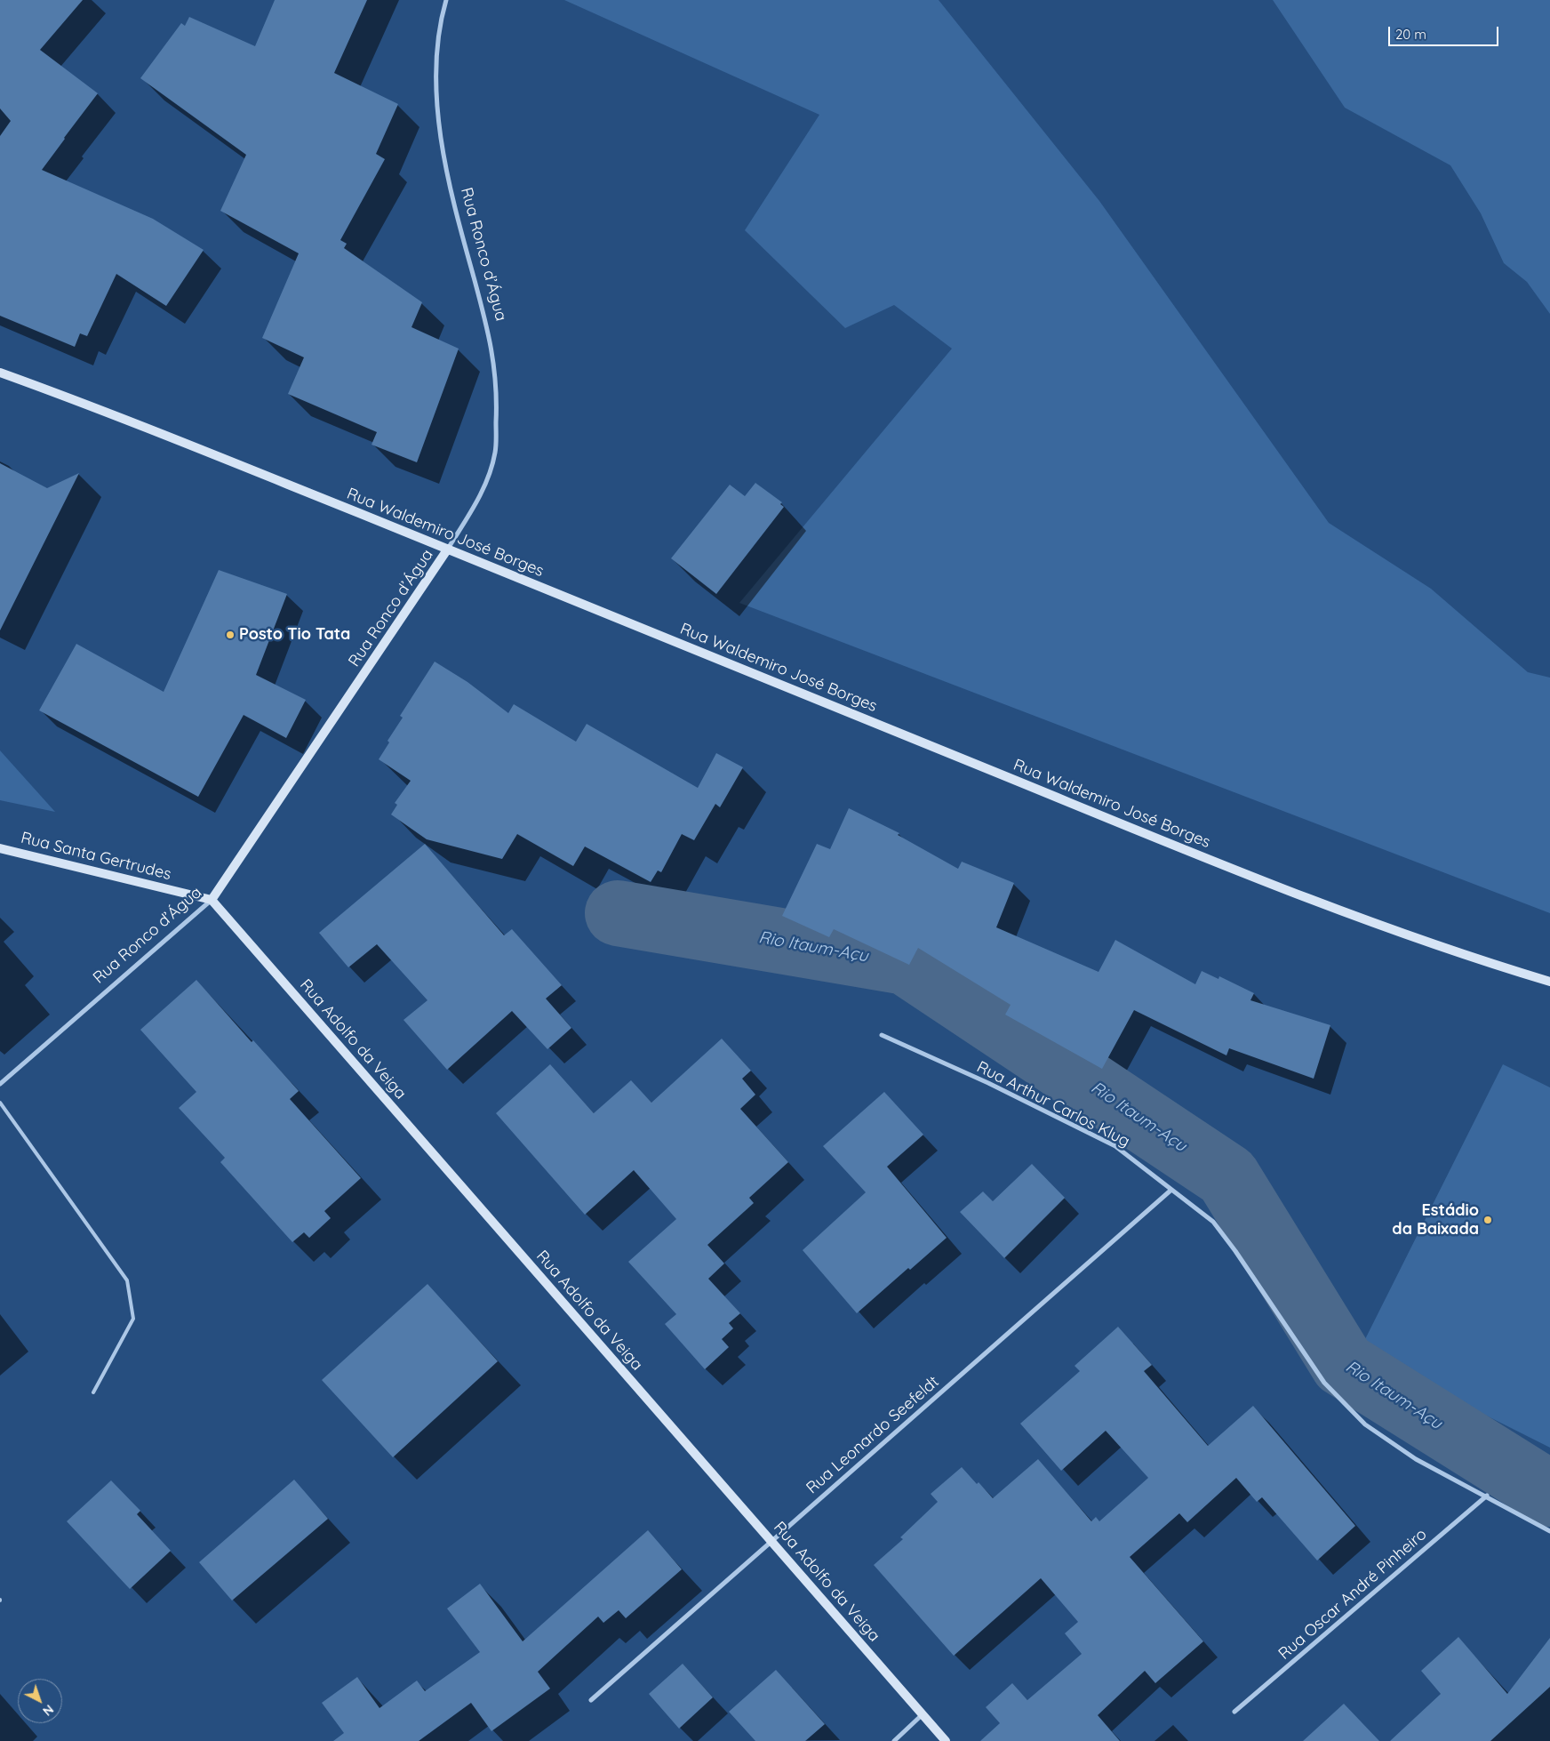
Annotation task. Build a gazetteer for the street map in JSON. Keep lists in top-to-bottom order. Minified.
{"streets":{"street":["Rua Ronco d’Água","Rua Waldemiro José Borges","Rua Santa Gertrudes","Rua Adolfo da Veiga","Rua Arthur Carlos Klug","Rua Leonardo Seefeldt","Rua Oscar André Pinheiro"]},"crossings":[["Rua Ronco d’Água","Rua Waldemiro José Borges"],["Rua Ronco d’Água","Rua Santa Gertrudes"],["Rua Ronco d’Água","Rua Adolfo da Veiga"],["Rua Santa Gertrudes","Rua Adolfo da Veiga"],["Rua Adolfo da Veiga","Rua Leonardo Seefeldt"],["Rua Arthur Carlos Klug","Rua Leonardo Seefeldt"],["Rua Arthur Carlos Klug","Rua Oscar André Pinheiro"]],"water":["Rio Itaum-Açu"],"places":["Posto Tio Tata","Estádio da Baixada"],"scale_bar":"20 m","north":"bottom right"}
